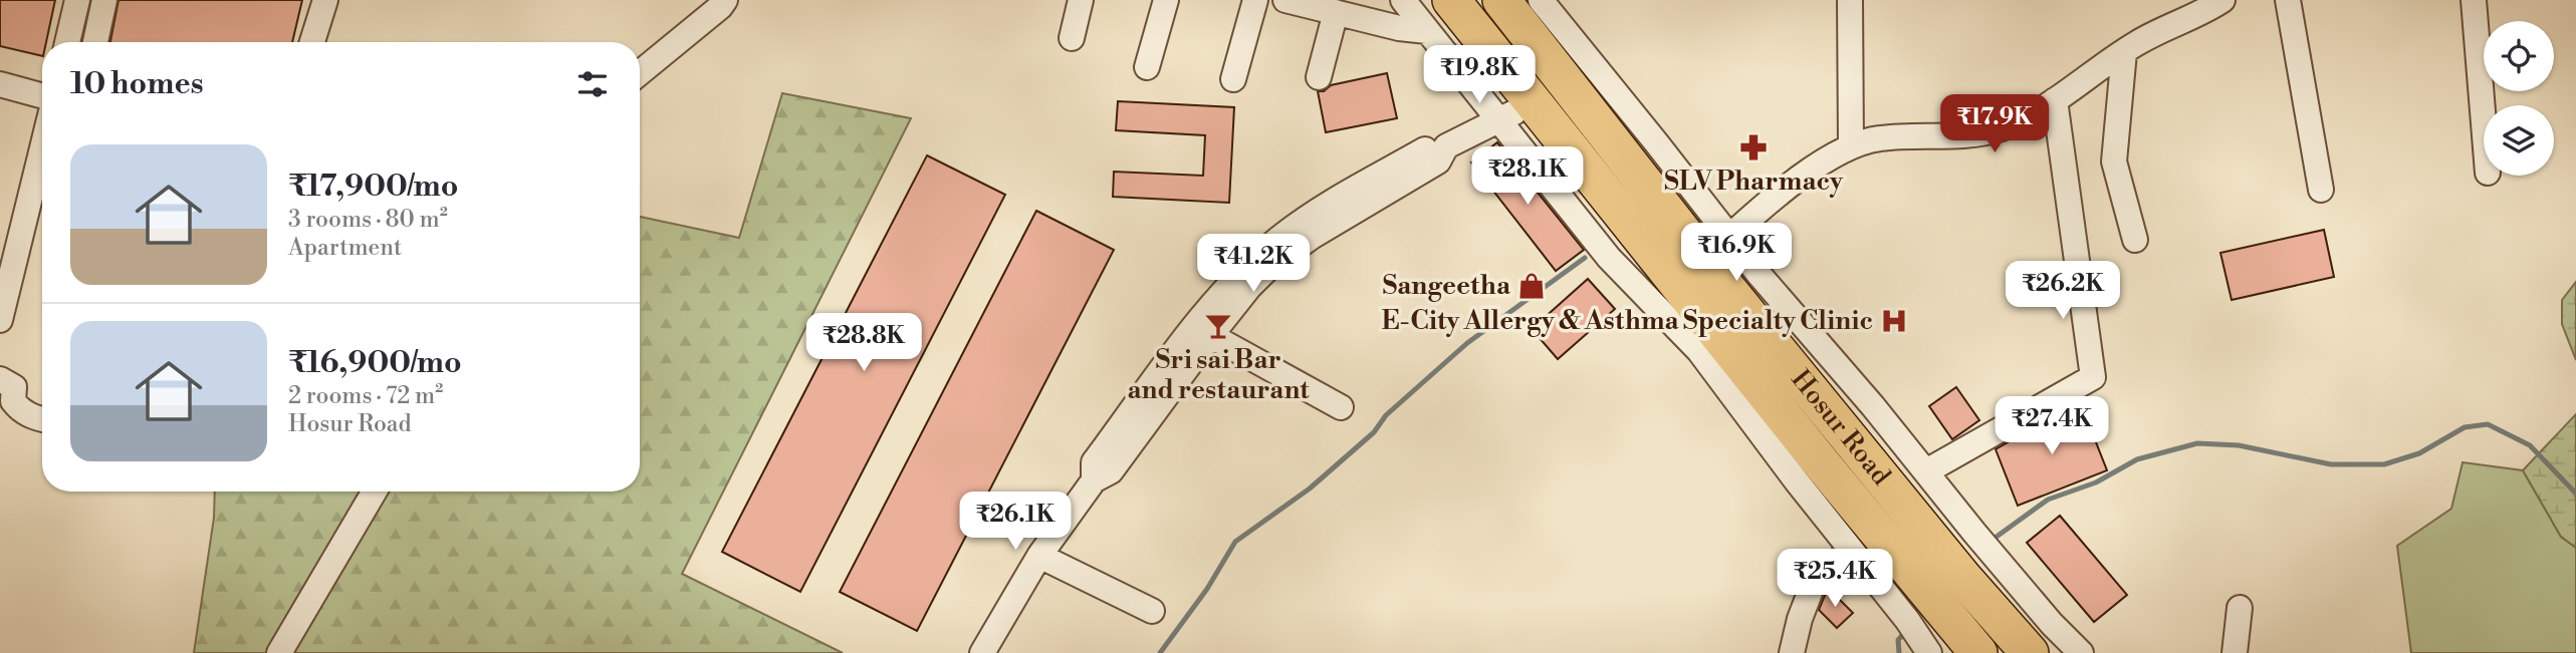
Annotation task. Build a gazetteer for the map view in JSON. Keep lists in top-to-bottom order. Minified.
{"streets":{"highway":["Hosur Road"]},"places":{"pharmacy":["SLV Pharmacy"],"shop":["Sangeetha"],"hospital":["E-City Allergy & Asthma Specialty Clinic"],"bar":["Sri sai Bar and restaurant"]},"page":{"heading":"10 homes","price":["₹19.8K","₹17.9K","₹28.1K","₹16.9K","₹41.2K","₹26.2K","₹28.8K","₹27.4K","₹26.1K","₹25.4K"],"list":[{"name":"₹17,900/mo","note":"3 rooms · 80 m² · Apartment"},{"name":"₹16,900/mo","note":"2 rooms · 72 m² · Hosur Road"}]}}
